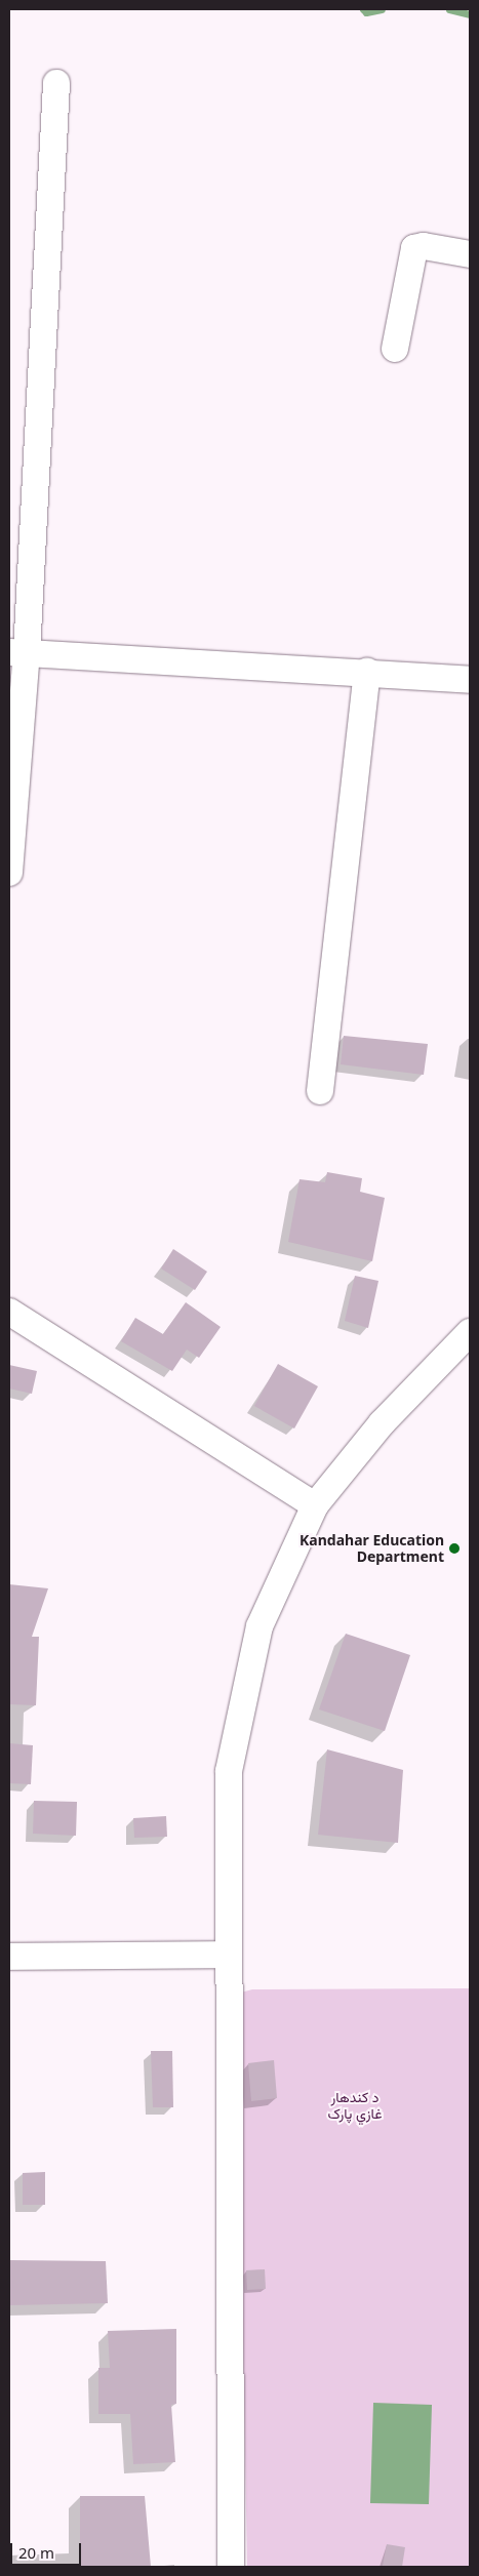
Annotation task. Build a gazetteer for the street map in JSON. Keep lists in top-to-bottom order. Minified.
{"parks":["د کندهار غازي پارک"],"places":["Kandahar Education Department"],"scale_bar":"20 m"}
